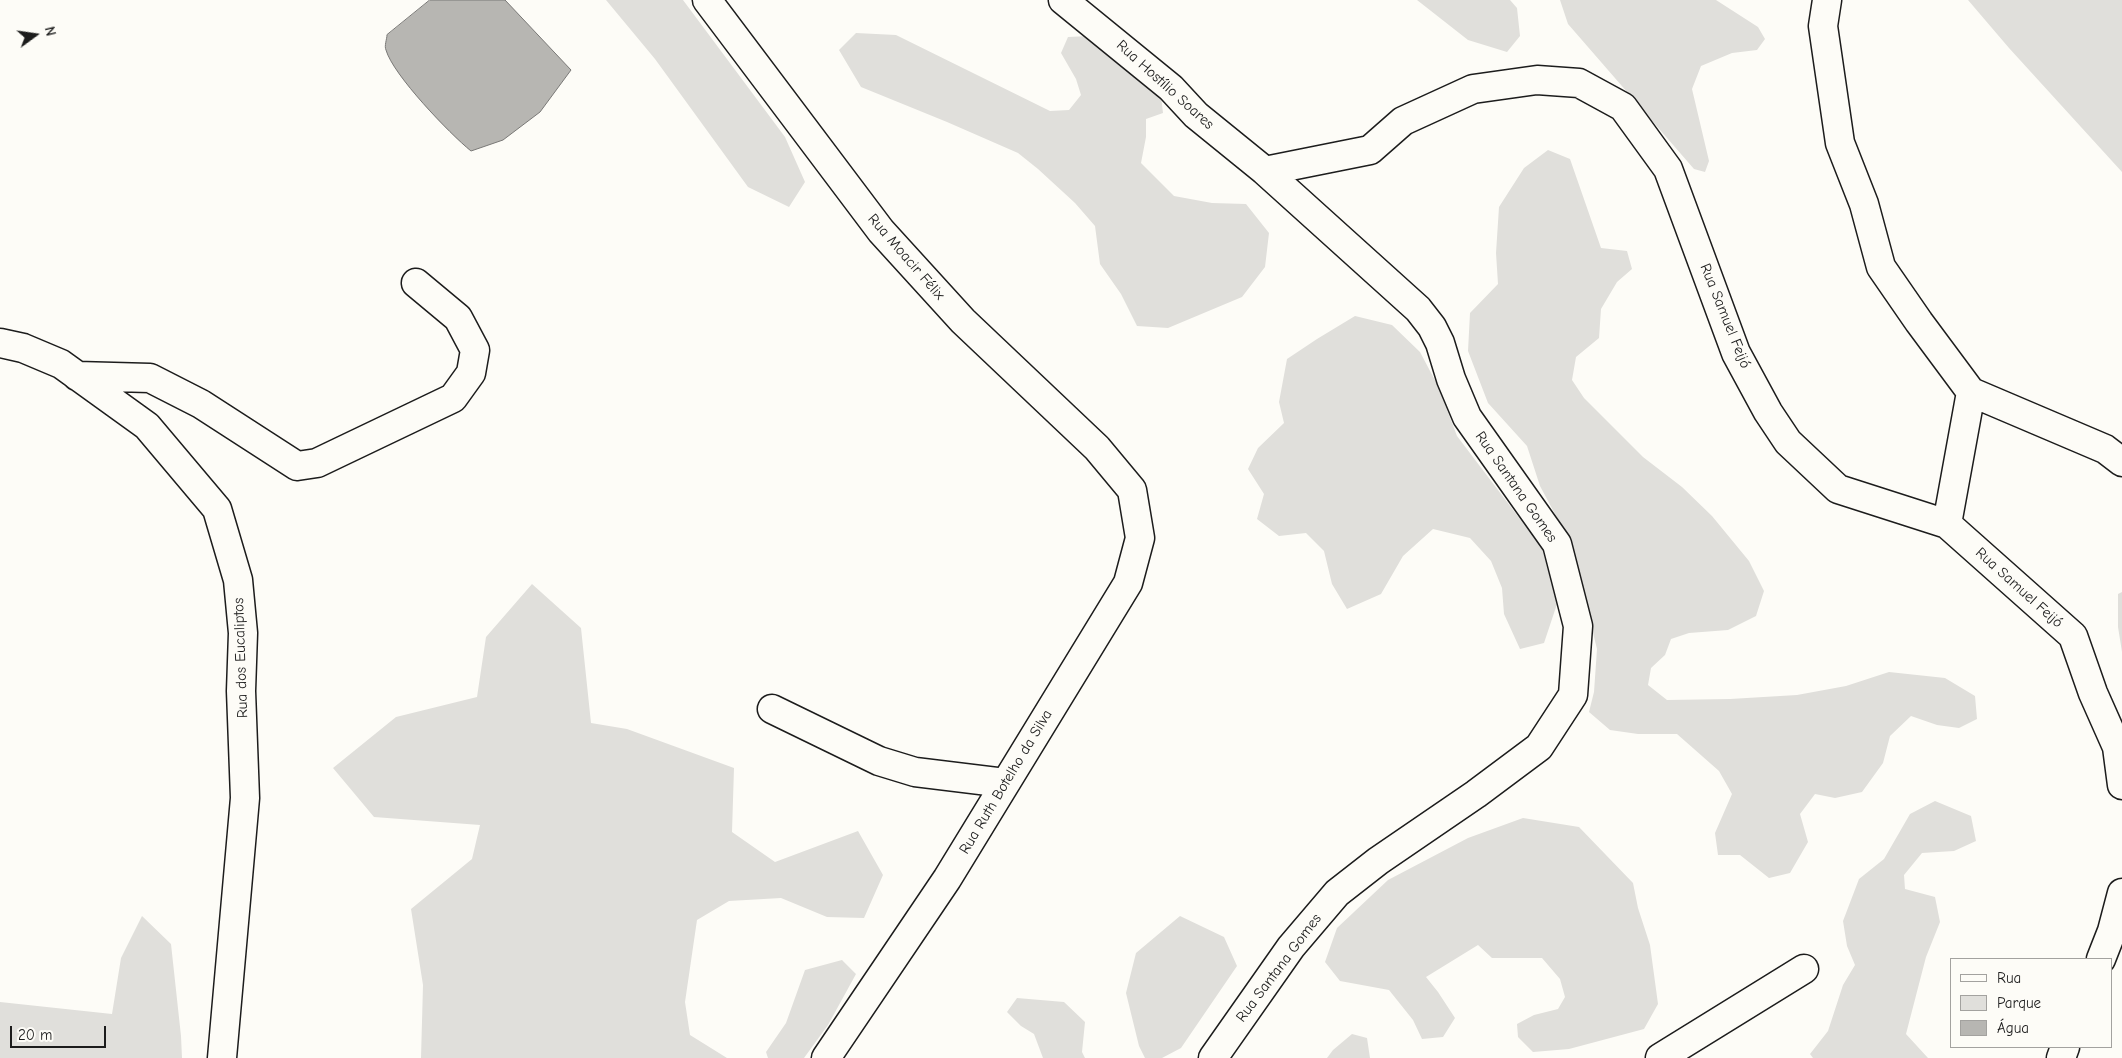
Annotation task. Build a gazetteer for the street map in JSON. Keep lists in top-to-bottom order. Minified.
{"streets":{"street":["Rua Hostílio Soares","Rua Moacir Félix","Rua Samuel Feijó","Rua Santana Gomes","Rua dos Eucaliptos","Rua Ruth Botelho da Silva"]},"crossings":[["Rua Hostílio Soares","Rua Samuel Feijó"],["Rua Hostílio Soares","Rua Santana Gomes"],["Rua Moacir Félix","Rua Ruth Botelho da Silva"],["Rua Samuel Feijó","Rua Santana Gomes"]],"legend":["Rua","Parque","Água"],"scale_bar":"20 m","north":"right"}
